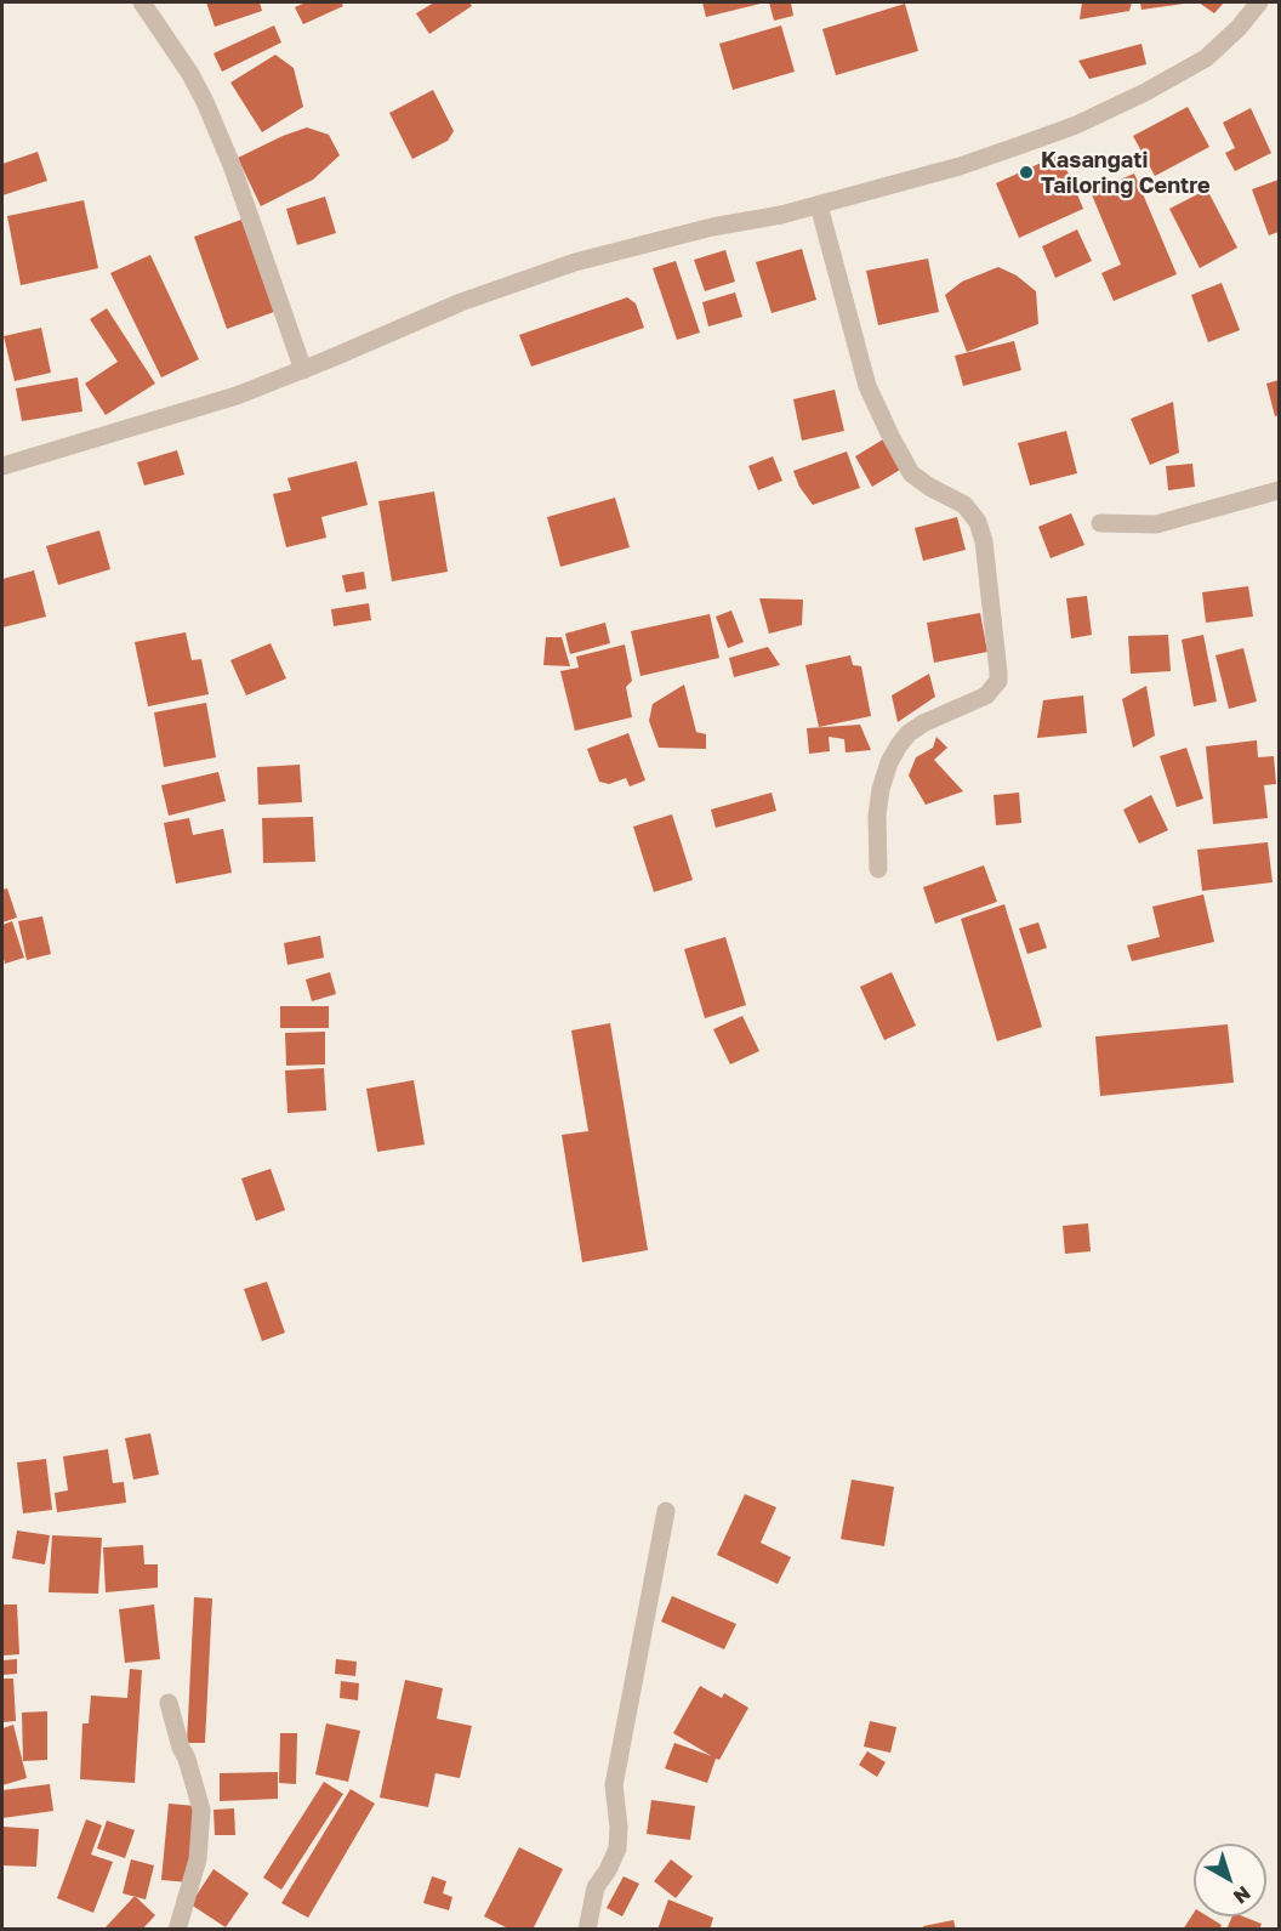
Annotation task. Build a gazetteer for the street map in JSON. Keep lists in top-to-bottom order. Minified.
{"places":["Kasangati Tailoring Centre"],"north":"bottom right"}
